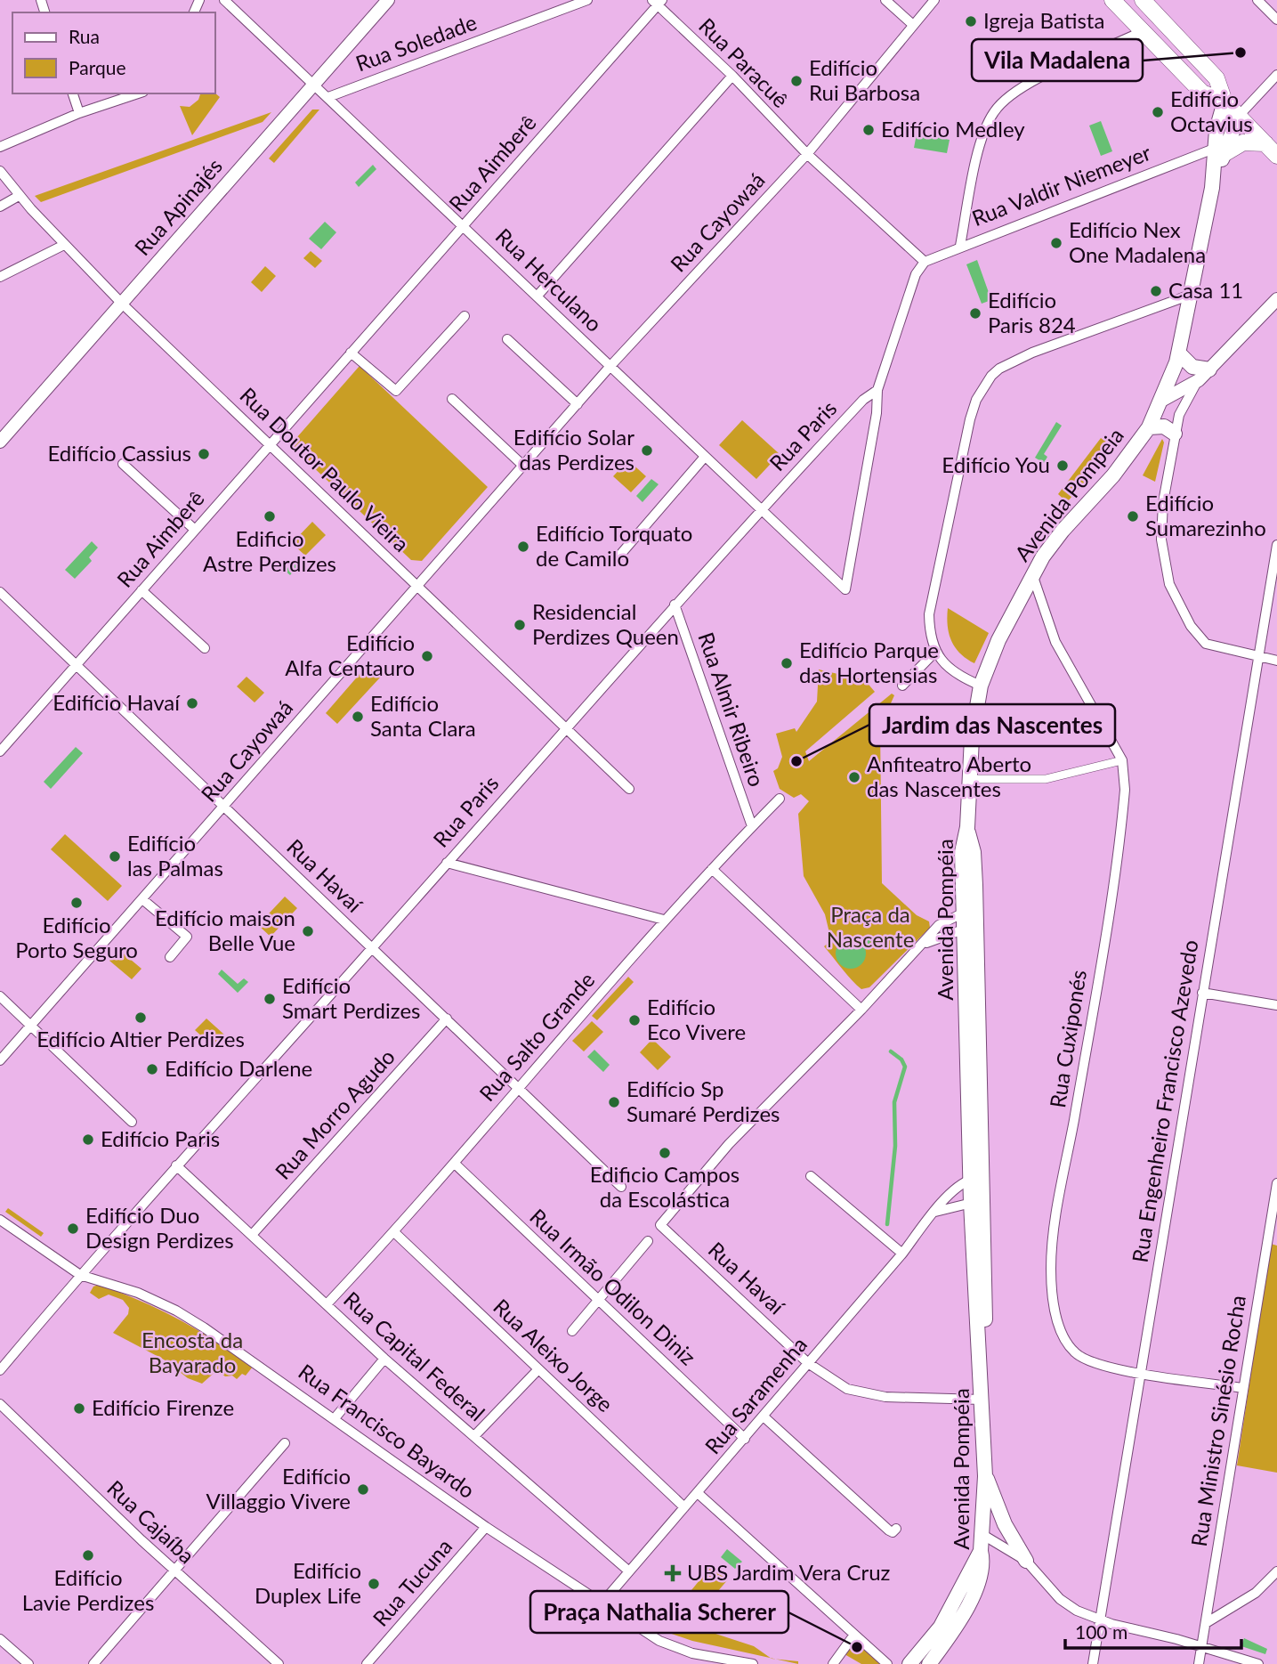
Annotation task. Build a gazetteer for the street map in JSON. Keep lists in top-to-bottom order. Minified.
{"streets":{"main road":["Avenida Pompeia","Avenida Pompéia"],"street":["Rua Soledade","Rua Paracuê","Rua Aimberê","Rua Valdir Niemeyer","Rua Apinajés","Rua Cayowaá","Rua Herculano","Rua Paris","Rua Doutor Paulo Vieira","Rua Almir Ribeiro","Rua Havaí","Rua Salto Grande","Rua Cuxiponés","Rua Engenheiro Francisco Azevedo","Rua Morro Agudo","Rua Irmão Odilon Diniz","Rua Aleixo Jorge","Rua Capital Federal","Rua Saramenha","Rua Ministro Sinésio Rocha","Rua Francisco Bayardo","Rua Cajaíba","Rua Tucuna"]},"crossings":[["Rua Soledade","Rua Herculano"],["Rua Paracuê","Rua Aimberê"],["Rua Paracuê","Rua Valdir Niemeyer"],["Rua Paracuê","Rua Cayowaá"],["Rua Aimberê","Rua Herculano"],["Rua Aimberê","Rua Doutor Paulo Vieira"],["Rua Aimberê","Rua Havaí"],["Rua Valdir Niemeyer","Avenida Pompeia"],["Rua Apinajés","Rua Herculano"],["Rua Apinajés","Rua Doutor Paulo Vieira"],["Rua Cayowaá","Rua Herculano"],["Rua Cayowaá","Rua Doutor Paulo Vieira"],["Rua Cayowaá","Rua Havaí"],["Rua Herculano","Rua Paris"],["Rua Paris","Rua Doutor Paulo Vieira"],["Rua Paris","Rua Almir Ribeiro"],["Rua Paris","Rua Havaí"],["Rua Paris","Rua Capital Federal"],["Rua Paris","Rua Francisco Bayardo"],["Avenida Pompeia","Avenida Pompéia"],["Avenida Pompeia","Rua Cuxiponés"],["Rua Almir Ribeiro","Rua Salto Grande"],["Rua Havaí","Avenida Pompéia"],["Rua Havaí","Rua Salto Grande"],["Rua Havaí","Rua Morro Agudo"],["Rua Havaí","Rua Saramenha"],["Avenida Pompéia","Rua Saramenha"],["Rua Salto Grande","Rua Irmão Odilon Diniz"],["Rua Salto Grande","Rua Aleixo Jorge"],["Rua Salto Grande","Rua Capital Federal"],["Rua Cuxiponés","Rua Engenheiro Francisco Azevedo"],["Rua Cuxiponés","Rua Ministro Sinésio Rocha"],["Rua Morro Agudo","Rua Capital Federal"],["Rua Irmão Odilon Diniz","Rua Saramenha"],["Rua Aleixo Jorge","Rua Saramenha"],["Rua Capital Federal","Rua Saramenha"],["Rua Saramenha","Rua Francisco Bayardo"],["Rua Francisco Bayardo","Rua Tucuna"]],"parks":["Praça da Nascente","Encosta da Bayarado"],"places":{"other":["Igreja Batista","Vila Madalena","Edifício Rui Barbosa","Edifício Octavius","Edifício Medley","Edifício Nex One Madalena","Casa 11","Edifício Paris 824","Edifício Solar das Perdizes","Edifício Cassius","Edifício You","Edificio Astre Perdizes","Edifício Sumarezinho","Edifício Torquato de Camilo","Residencial Perdizes Queen","Edifício Alfa Centauro","Edifício Parque das Hortensias","Edifício Havaí","Edifício Santa Clara","Jardim das Nascentes","Anfiteatro Aberto das Nascentes","Edifício las Palmas","Edifício Porto Seguro","Edifício maison Belle Vue","Edifício Smart Perdizes","Edifício Altier Perdizes","Edifício Eco Vivere","Edifício Darlene","Edifício Sp Sumaré Perdizes","Edifício Paris","Edificio Campos da Escolástica","Edifício Duo Design Perdizes","Edifício Firenze","Edifício Villaggio Vivere","Edifício Lavie Perdizes","Edifício Duplex Life","Praça Nathalia Scherer"],"health":["UBS Jardim Vera Cruz"]},"legend":["Rua","Parque"],"scale_bar":"100 m"}
